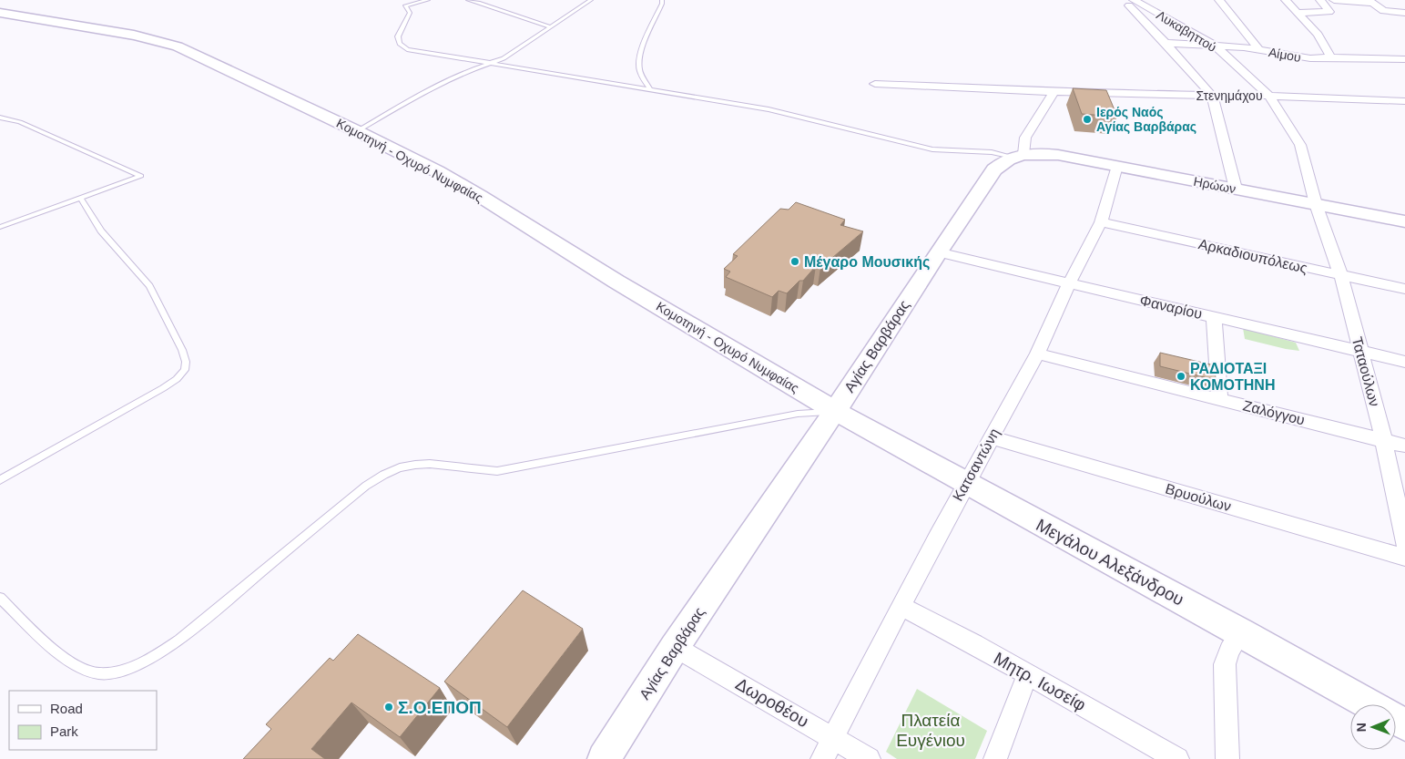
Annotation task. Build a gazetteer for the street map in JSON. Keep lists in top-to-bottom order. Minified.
{"streets":{"main road":["Κομοτηνή - Οχυρό Νυμφαίας","Ηρώων","Αγίας Βαρβάρας","Μεγάλου Αλεξάνδρου"],"street":["Λυκαβηττού","Αίμου","Στενημάχου","Αρκαδιουπόλεως","Φαναρίου","Ταταούλων","Ζαλόγγου","Κατσαντώνη","Βρυούλων","Μητρ. Ιωσείφ","Δωροθέου"]},"crossings":[["Λυκαβηττού","Αίμου"],["Λυκαβηττού","Στενημάχου"],["Λυκαβηττού","Ηρώων"],["Λυκαβηττού","Ταταούλων"],["Κομοτηνή - Οχυρό Νυμφαίας","Αγίας Βαρβάρας"],["Κομοτηνή - Οχυρό Νυμφαίας","Μεγάλου Αλεξάνδρου"],["Ηρώων","Αγίας Βαρβάρας"],["Ηρώων","Ταταούλων"],["Ηρώων","Κατσαντώνη"],["Αρκαδιουπόλεως","Ταταούλων"],["Αρκαδιουπόλεως","Κατσαντώνη"],["Φαναρίου","Αγίας Βαρβάρας"],["Φαναρίου","Ταταούλων"],["Φαναρίου","Κατσαντώνη"],["Αγίας Βαρβάρας","Μεγάλου Αλεξάνδρου"],["Αγίας Βαρβάρας","Δωροθέου"],["Ταταούλων","Ζαλόγγου"],["Ζαλόγγου","Κατσαντώνη"],["Κατσαντώνη","Βρυούλων"],["Κατσαντώνη","Μεγάλου Αλεξάνδρου"],["Κατσαντώνη","Μητρ. Ιωσείφ"],["Κατσαντώνη","Δωροθέου"]],"parks":["Πλατεία Ευγένιου"],"places":["Ιερός Ναός Αγίας Βαρβάρας","Μέγαρο Μουσικής","ΡΑΔΙΟΤΑΞΙ ΚΟΜΟΤΗΝΗ","Σ.Ο.ΕΠΟΠ"],"legend":["Road","Park"],"north":"left"}
